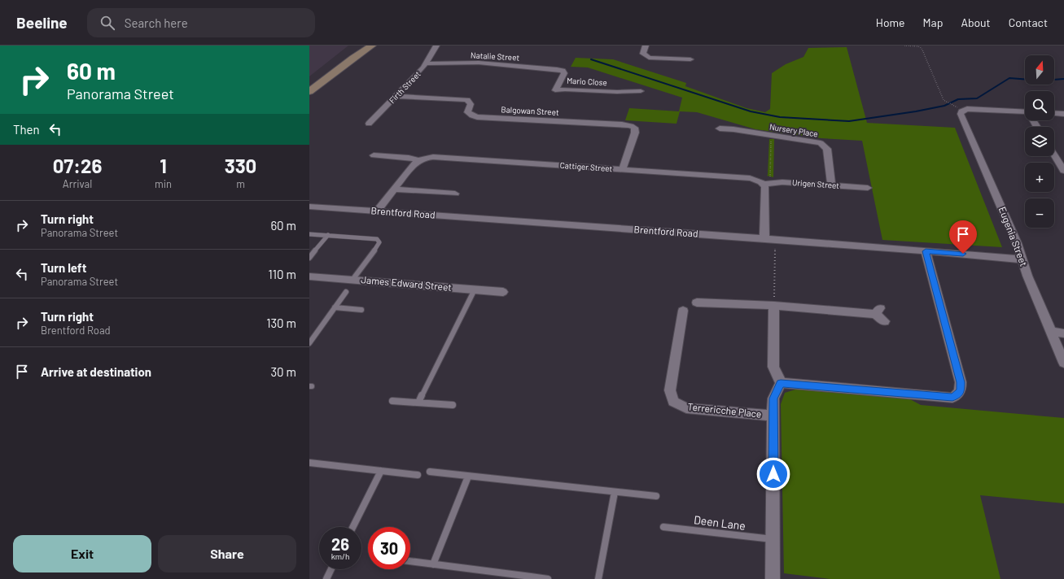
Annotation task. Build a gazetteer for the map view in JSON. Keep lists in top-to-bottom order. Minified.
{"streets":{"street":["Natalie Street","Mario Close","Firth Street","Balgowan Street","Nursery Place","Cattiger Street","Urigen Street","Brentford Road","Eugenia Street","James Edward Street","Terrericche Place"],"lane":["Deen Lane"]},"crossings":[["Natalie Street","Mario Close"],["Natalie Street","Firth Street"],["Firth Street","Balgowan Street"],["Balgowan Street","Cattiger Street"],["Nursery Place","Urigen Street"],["Cattiger Street","Urigen Street"],["Brentford Road","Eugenia Street"]],"north":"top","page":{"header":"Beeline","search":"Search here","nav":["Home","Map","About","Contact"],"turn":["60 m","Panorama Street"],"map_buttons":["+","−"],"then":"Then","eta":["07:26","Arrival","1","min","330","m"],"list":[{"name":"Turn right","note":"Panorama Street","value":"60 m"},{"name":"Turn left","note":"Panorama Street","value":"110 m"},{"name":"Turn right","note":"Brentford Road","value":"130 m"},{"name":"Arrive at destination","value":"30 m"}],"speed":"26 km/h","limit":"30","buttons":["Exit","Share"]}}
